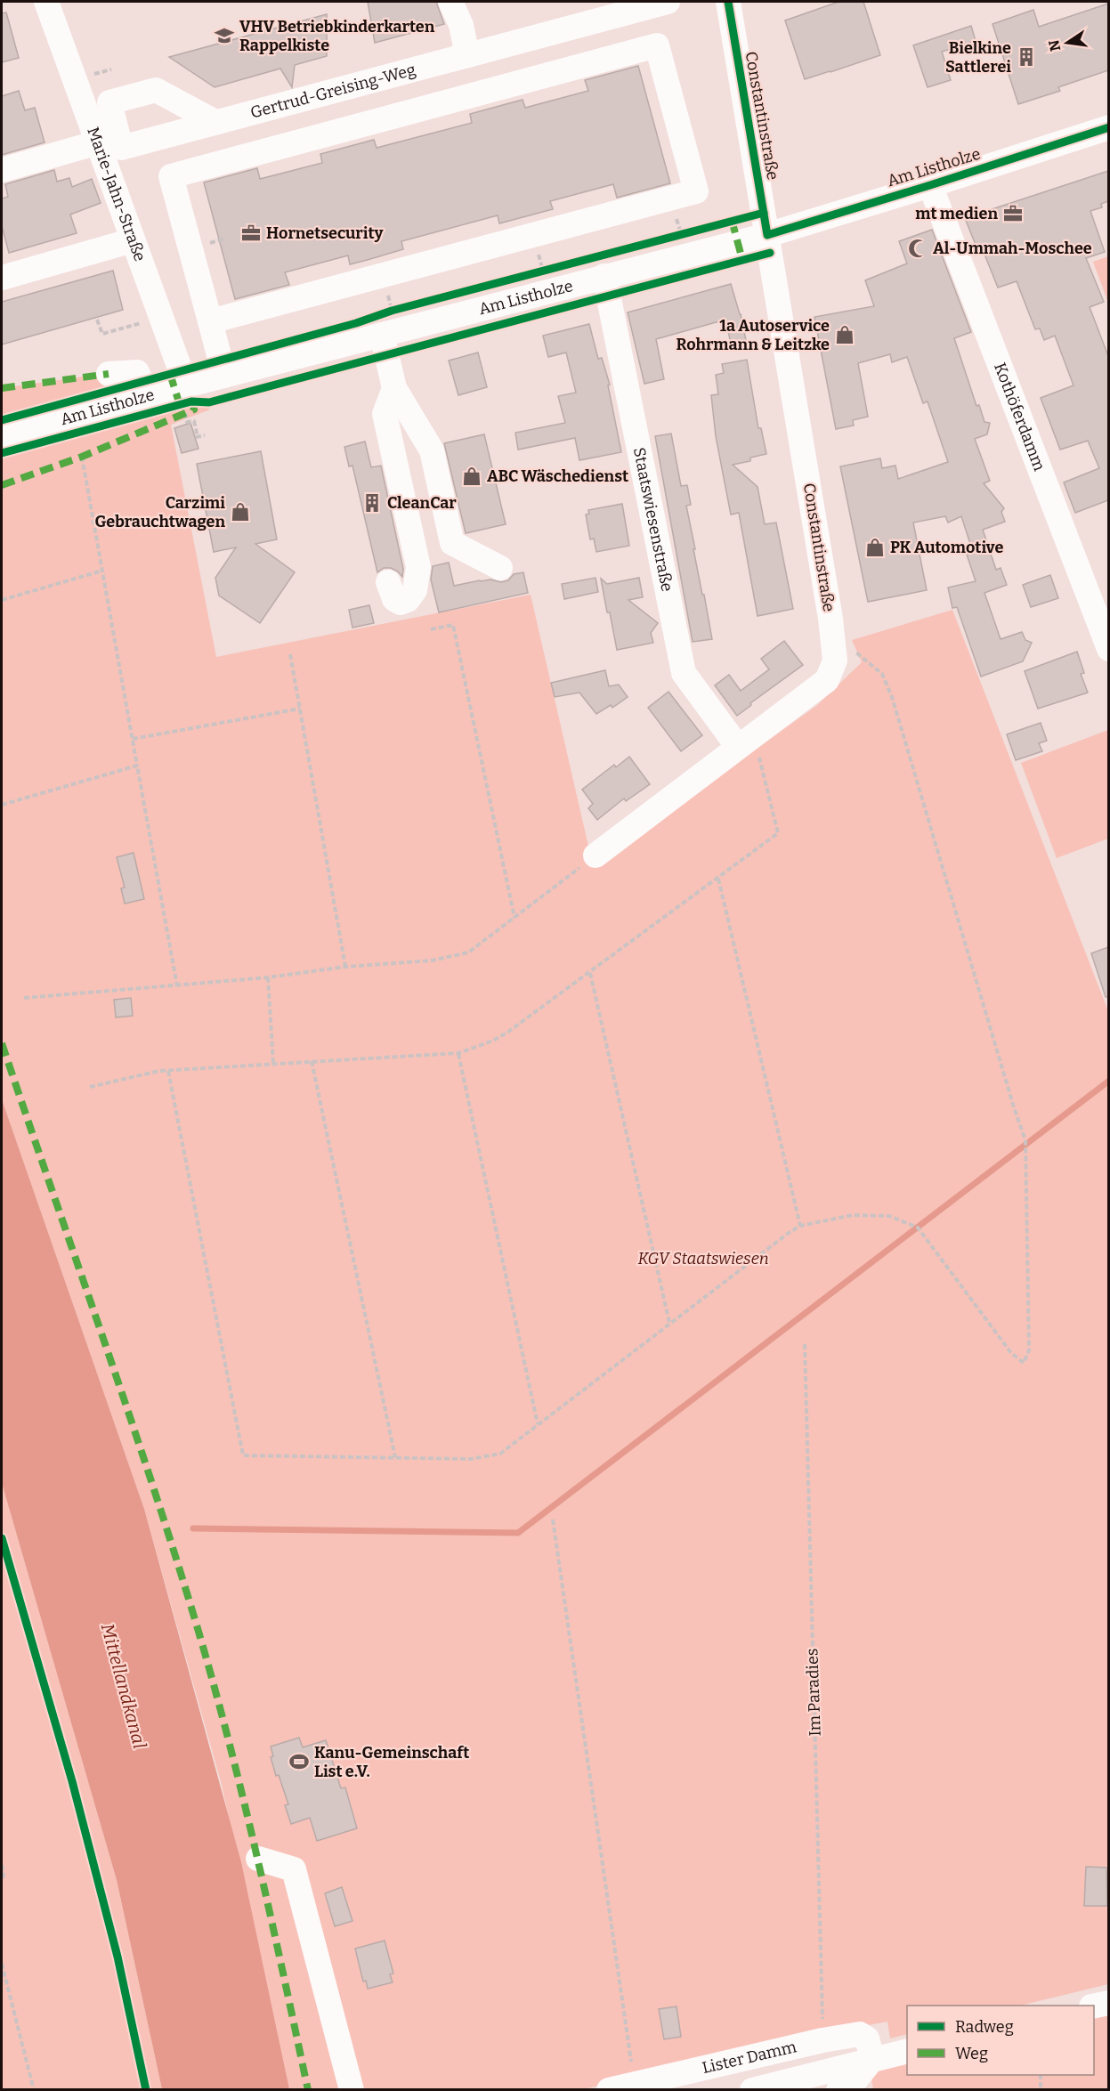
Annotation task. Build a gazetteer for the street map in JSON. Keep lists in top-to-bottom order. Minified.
{"streets":{"street":["Gertrud-Greising-Weg","Constantinstraße","Am Listholze","Marie-Jahn-Straße","Kothöferdamm","Staatswiesenstraße","Lister Damm"],"path":["Im Paradies"]},"crossings":[["Constantinstraße","Am Listholze"],["Constantinstraße","Staatswiesenstraße"],["Am Listholze","Marie-Jahn-Straße"],["Am Listholze","Kothöferdamm"],["Am Listholze","Staatswiesenstraße"],["Im Paradies","Lister Damm"]],"water":["Mittellandkanal"],"parks":["KGV Staatswiesen"],"places":{"school or university":["VHV Betriebkinderkarten Rappelkiste"],"building":["Bielkine Sattlerei","CleanCar"],"office":["mt medien","Hornetsecurity"],"mosque":["Al-Ummah-Moschee"],"shop":["1a Autoservice Rohrmann & Leitzke","ABC Wäschedienst","Carzimi Gebrauchtwagen","PK Automotive"],"sports":["Kanu-Gemeinschaft List e.V."]},"legend":["Radweg","Weg"],"north":"left"}
